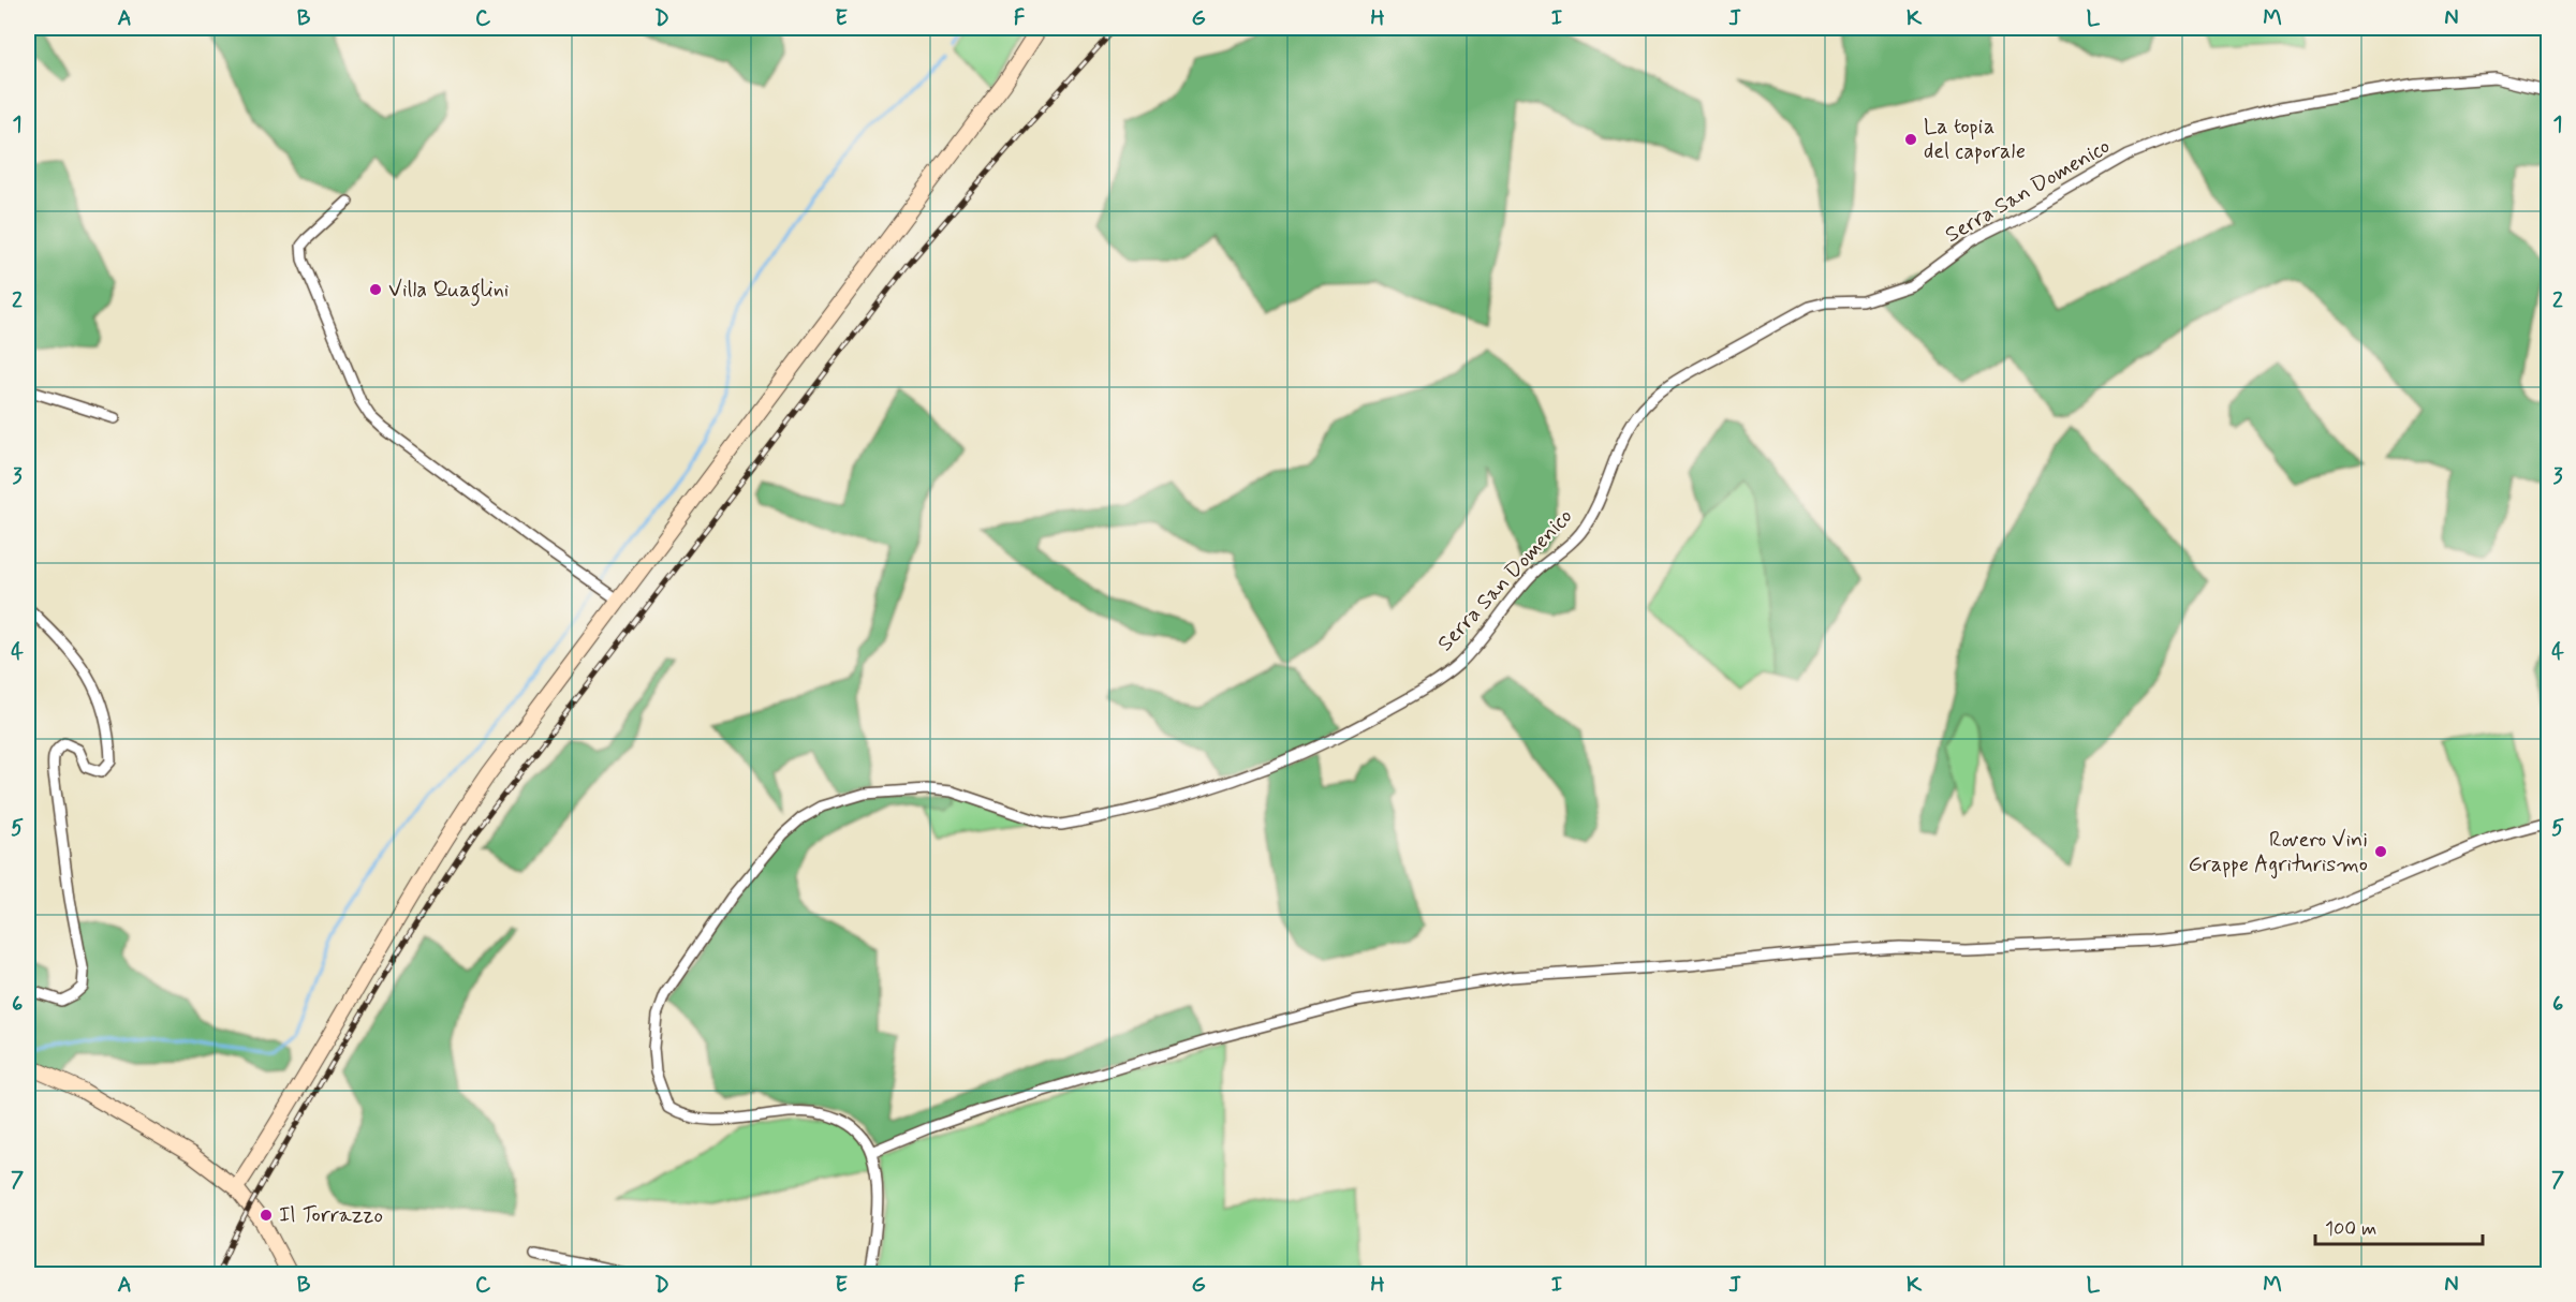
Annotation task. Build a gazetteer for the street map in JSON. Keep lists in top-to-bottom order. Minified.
{"streets":{"street":["Serra San Domenico"]},"places":["La topia del caporale","Villa Quaglini","Rovero Vini Grappe Agriturismo","Il Torrazzo"],"scale_bar":"100 m","grid":{"columns":["A","B","C","D","E","F","G","H","I","J","K","L","M","N"],"rows":["1","2","3","4","5","6","7"]}}
